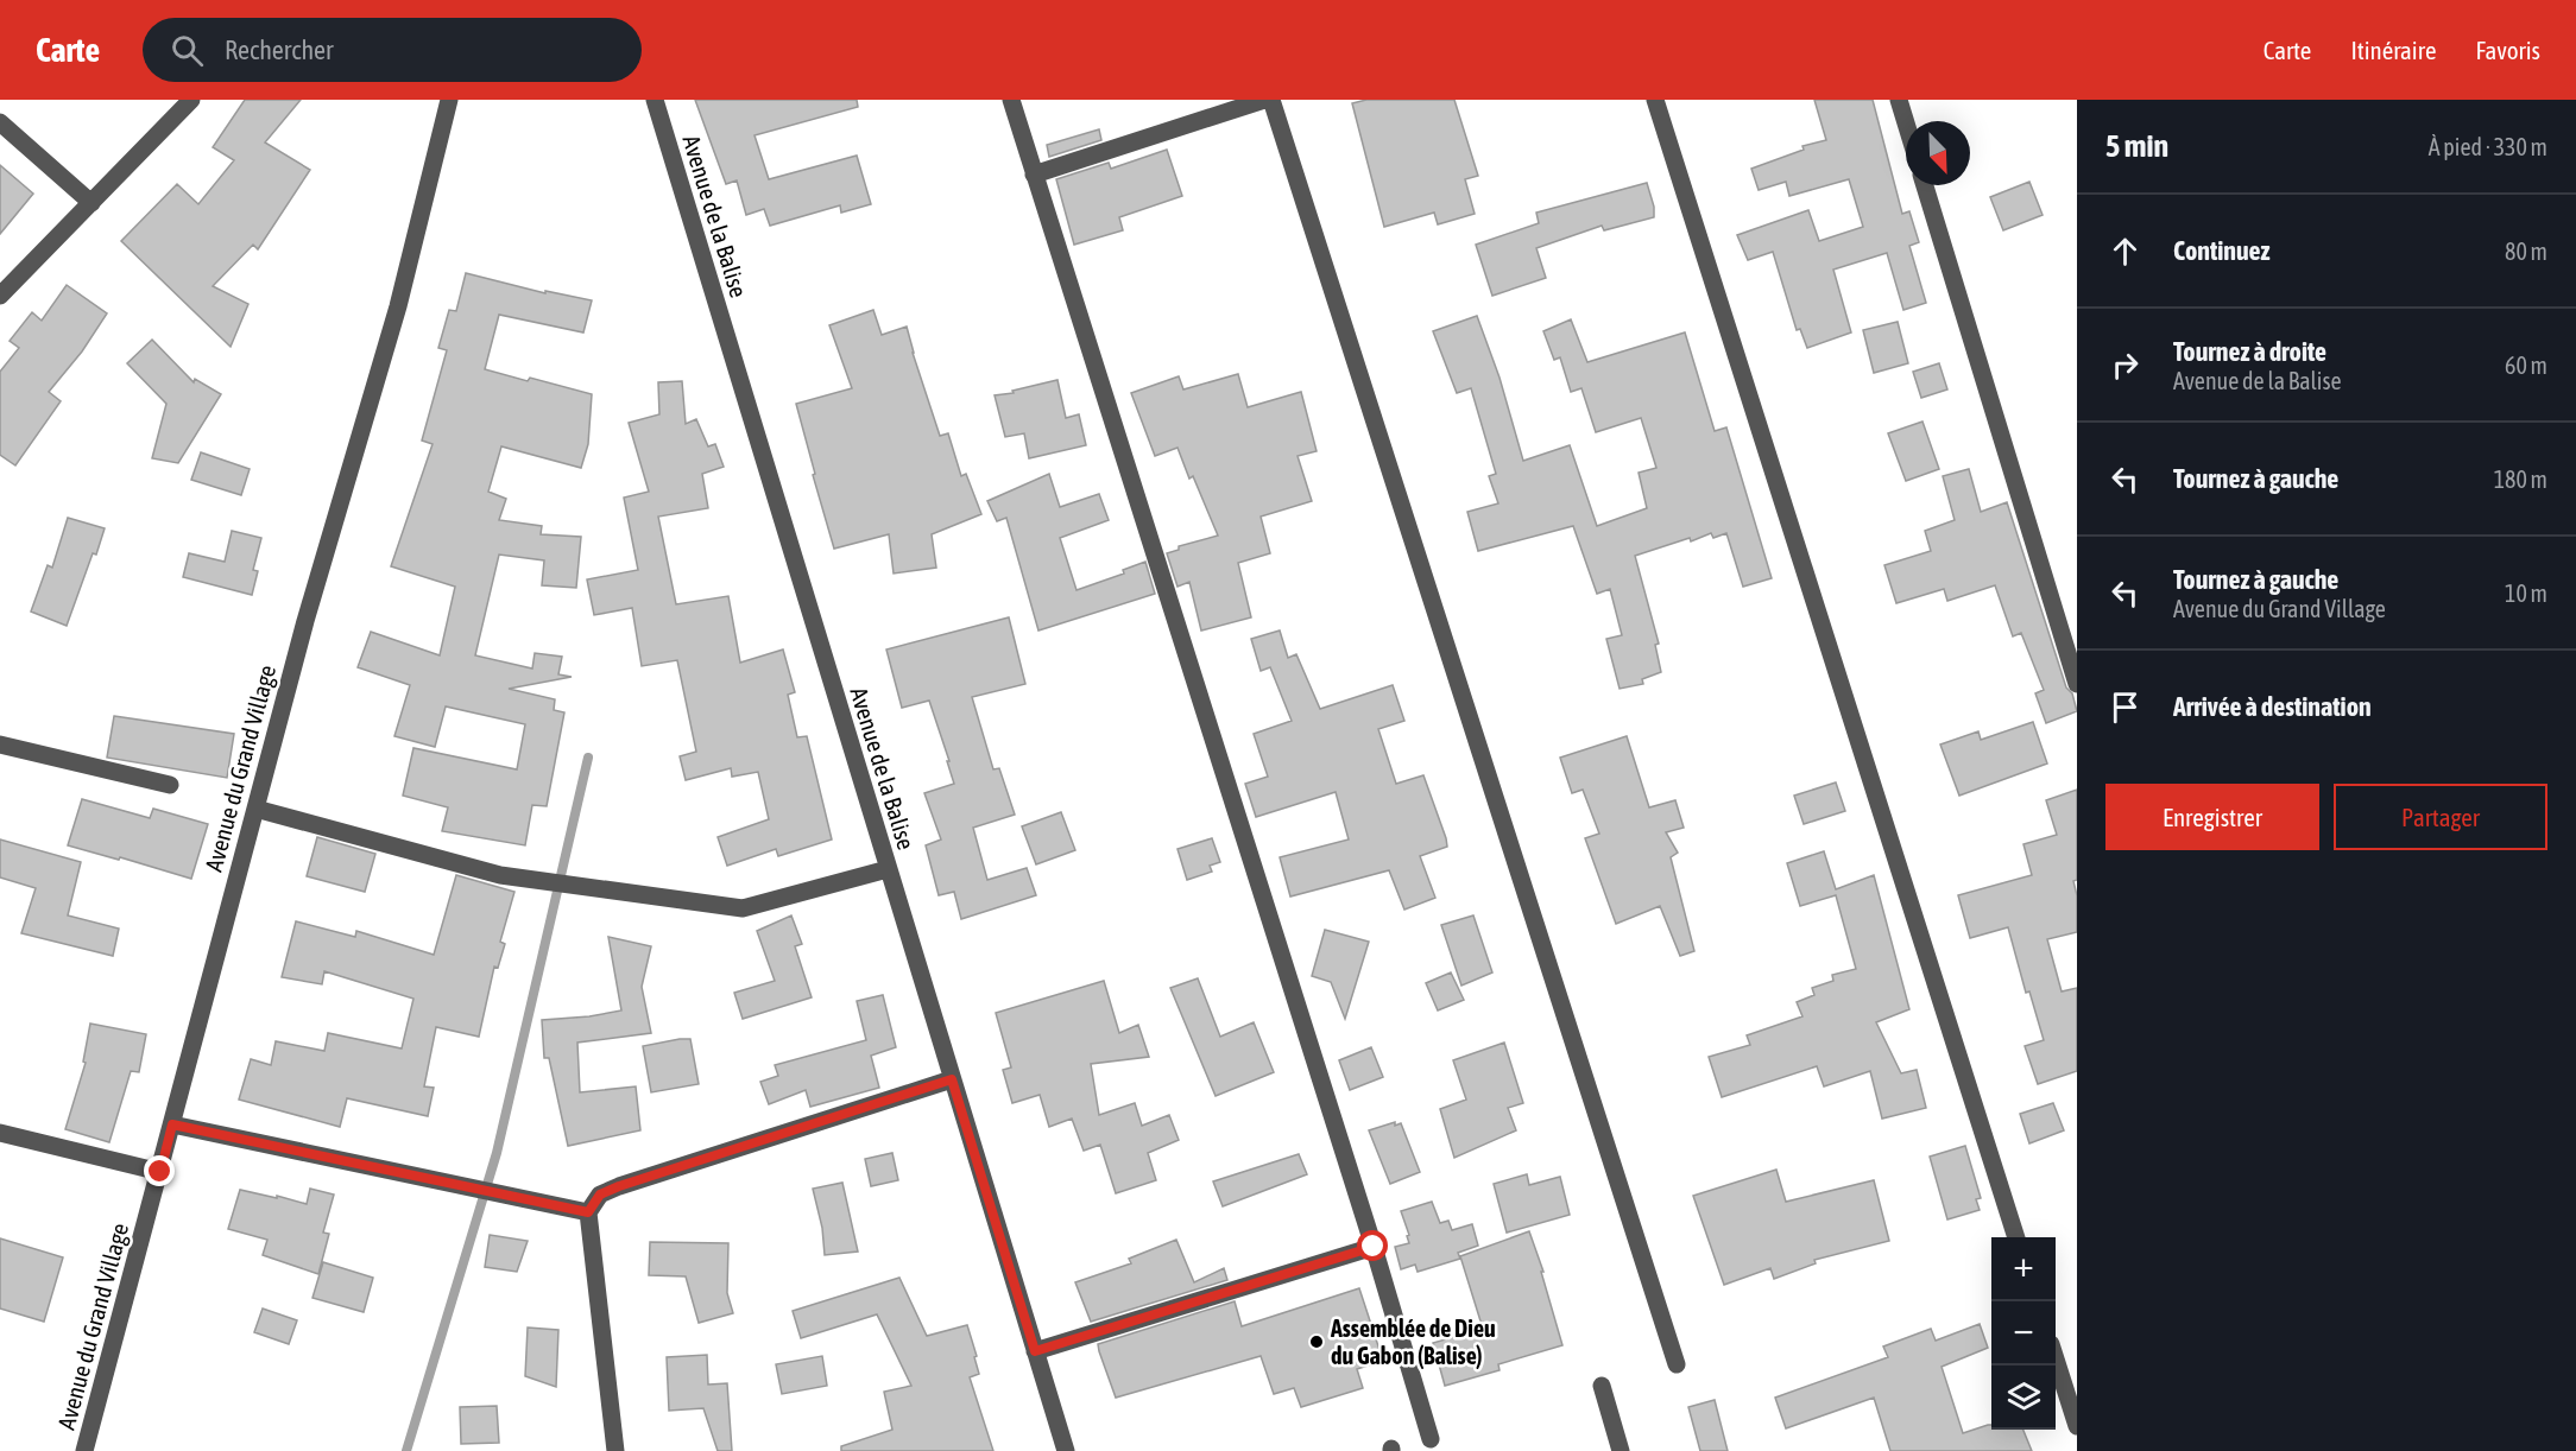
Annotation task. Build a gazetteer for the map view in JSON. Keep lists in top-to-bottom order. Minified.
{"streets":{"street":["Avenue de la Balise","Avenue du Grand Village"]},"places":["Assemblée de Dieu du Gabon (Balise)"],"north":"bottom right","page":{"header":"Carte","search":"Rechercher","nav":["Carte","Itinéraire","Favoris"],"heading":["5 min","À pied · 330 m"],"list":[["Continuez","80 m"],["Tournez à droite","Avenue de la Balise","60 m"],["Tournez à gauche","180 m"],["Tournez à gauche","Avenue du Grand Village","10 m"],"Arrivée à destination"],"buttons":["Enregistrer","Partager"],"map_buttons":["+","−"]}}
